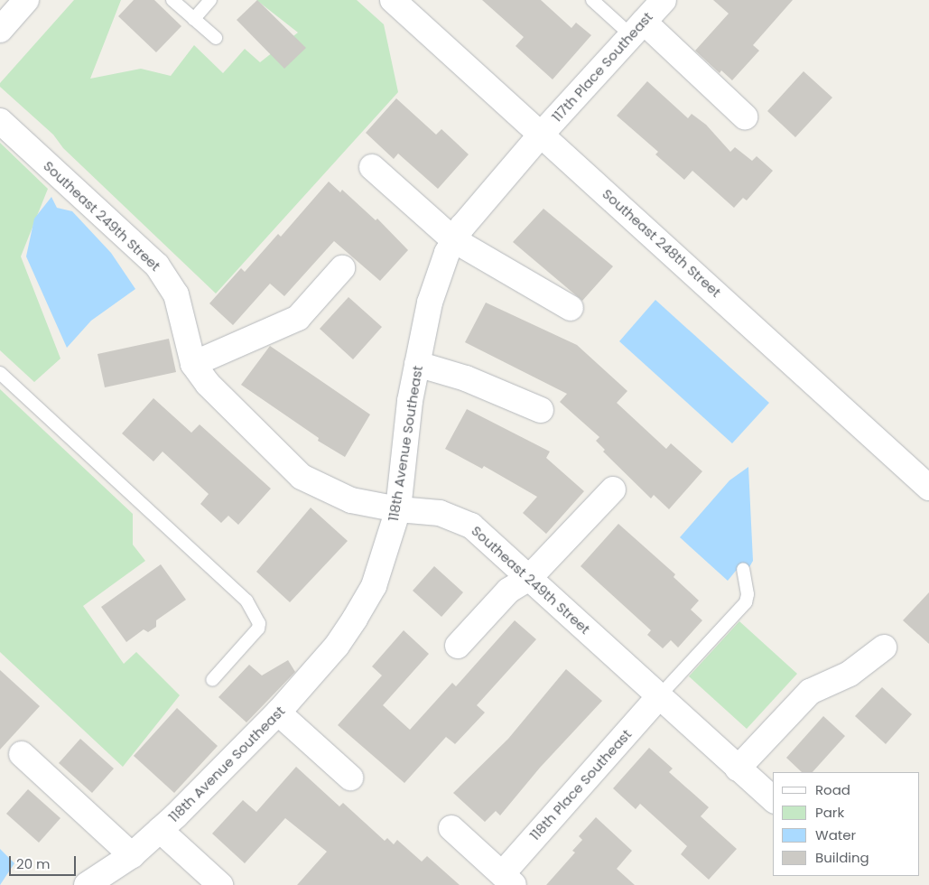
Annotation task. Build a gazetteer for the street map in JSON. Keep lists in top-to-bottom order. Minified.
{"streets":{"street":["117th Place Southeast","Southeast 249th Street","Southeast 248th Street","118th Avenue Southeast","118th Place Southeast"]},"crossings":[["117th Place Southeast","Southeast 248th Street"],["117th Place Southeast","118th Avenue Southeast"],["Southeast 249th Street","118th Avenue Southeast"],["Southeast 249th Street","118th Place Southeast"],["Southeast 248th Street","118th Avenue Southeast"]],"legend":["Road","Park","Water","Building"],"scale_bar":"20 m"}
